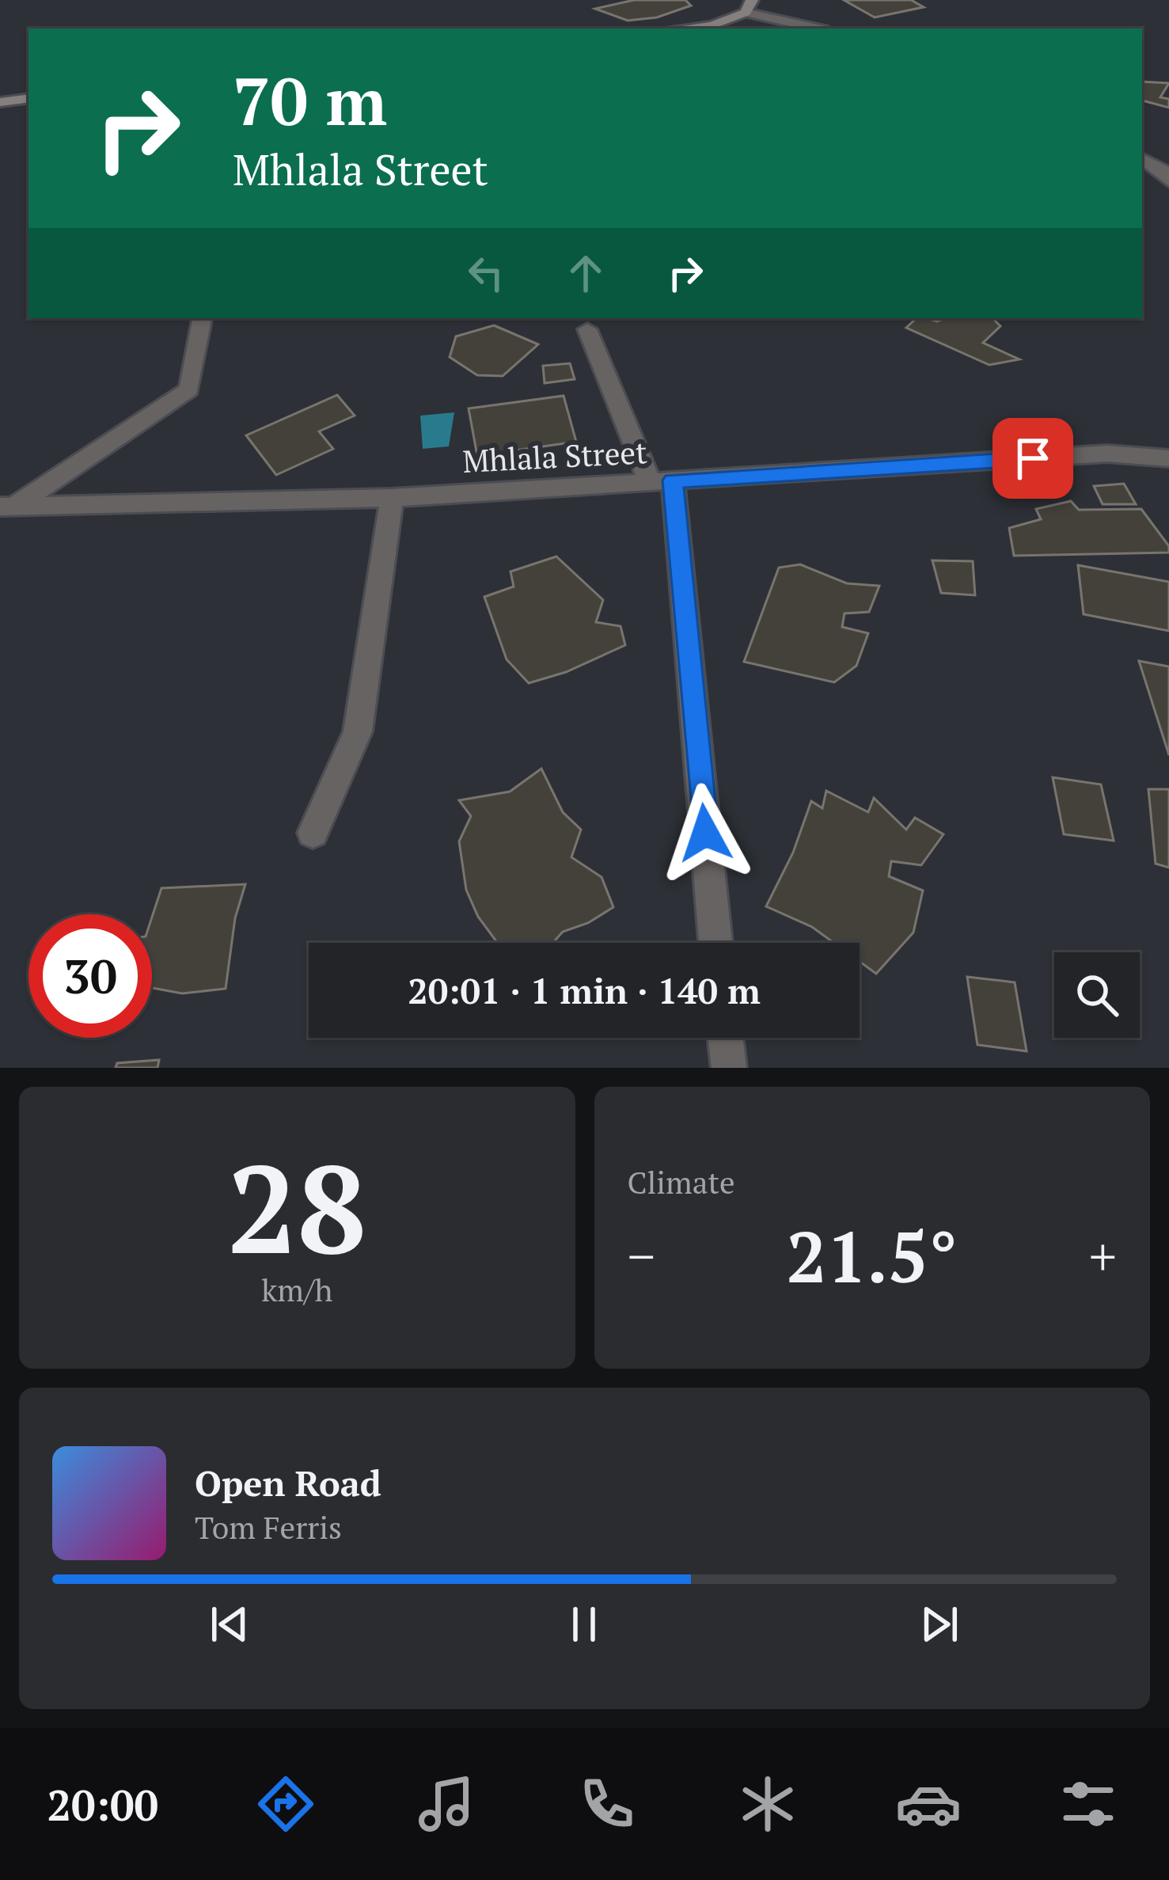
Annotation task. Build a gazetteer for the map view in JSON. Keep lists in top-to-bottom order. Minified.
{"streets":{"street":["Mhlala Street"]},"page":{"turn":["70 m","Mhlala Street"],"limit":"30","trip":"20:01 · 1 min · 140 m","tile":[["28","km/h"],"Climate"],"heat":["−","21.5°","+"],"song":["Open Road","Tom Ferris"],"tabs":"20:00"}}
